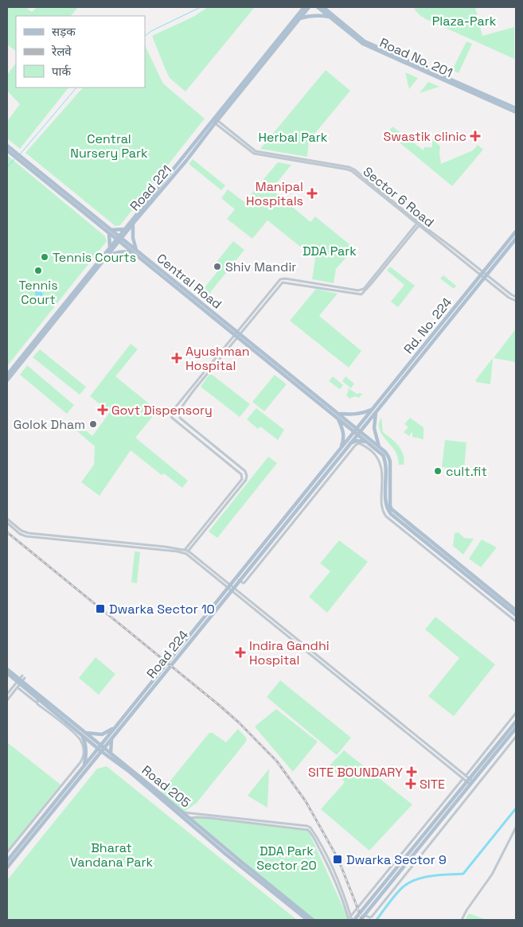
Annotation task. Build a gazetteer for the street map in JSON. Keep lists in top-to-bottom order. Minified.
{"streets":{"main road":["Road No. 201","Road 221","Central Road","Rd. No. 224","Road 224","Road 205"],"street":["Sector 6 Road"]},"crossings":[["Road 221","Sector 6 Road"],["Road 221","Central Road"],["Sector 6 Road","Rd. No. 224"],["Central Road","Rd. No. 224"],["Central Road","Road 224"],["Rd. No. 224","Road 224"],["Road 224","Road 205"]],"parks":["Plaza-Park","Herbal Park","Central Nursery Park","DDA Park","Bharat Vandana Park","DDA Park Sector 20"],"places":{"health":["Swastik clinic","Manipal Hospitals","Ayushman Hospital","Govt Dispensory","Indira Gandhi Hospital","SITE BOUNDARY","SITE"],"other":["Tennis Courts","Shiv Mandir","Tennis Court","Golok Dham","cult.fit"],"transit":["Dwarka Sector 10","Dwarka Sector 9"]},"legend":["सड़क","रेलवे","पार्क"]}
